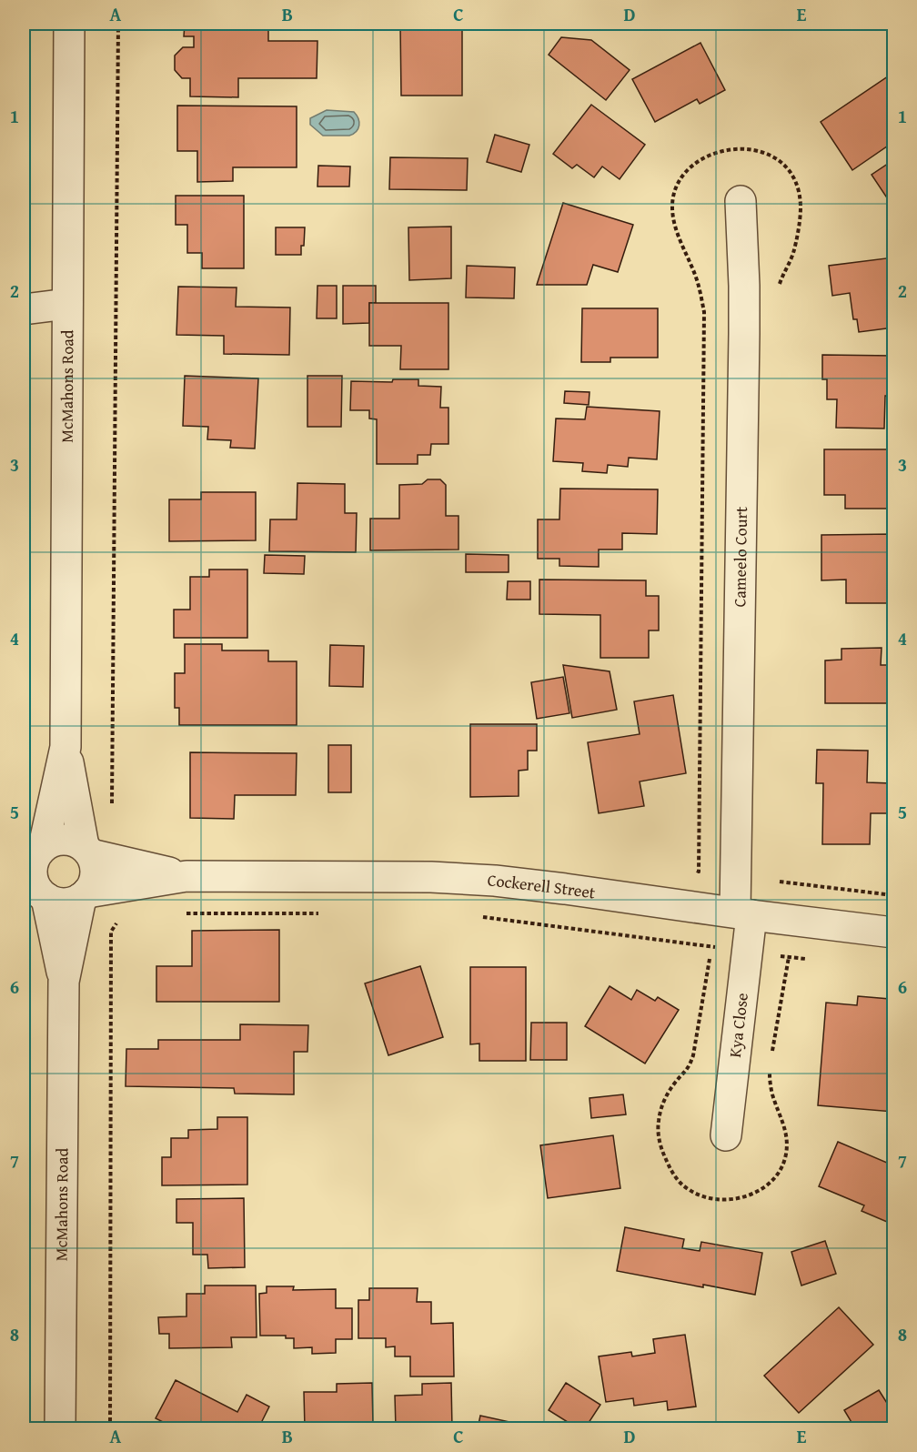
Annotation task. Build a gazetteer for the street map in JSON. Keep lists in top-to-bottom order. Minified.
{"streets":{"street":["McMahons Road","Cameelo Court","Cockerell Street","Kya Close"]},"crossings":[["McMahons Road","Cockerell Street"],["Cameelo Court","Cockerell Street"],["Cameelo Court","Kya Close"],["Cockerell Street","Kya Close"]],"grid":{"columns":["A","B","C","D","E"],"rows":["1","2","3","4","5","6","7","8"]}}
